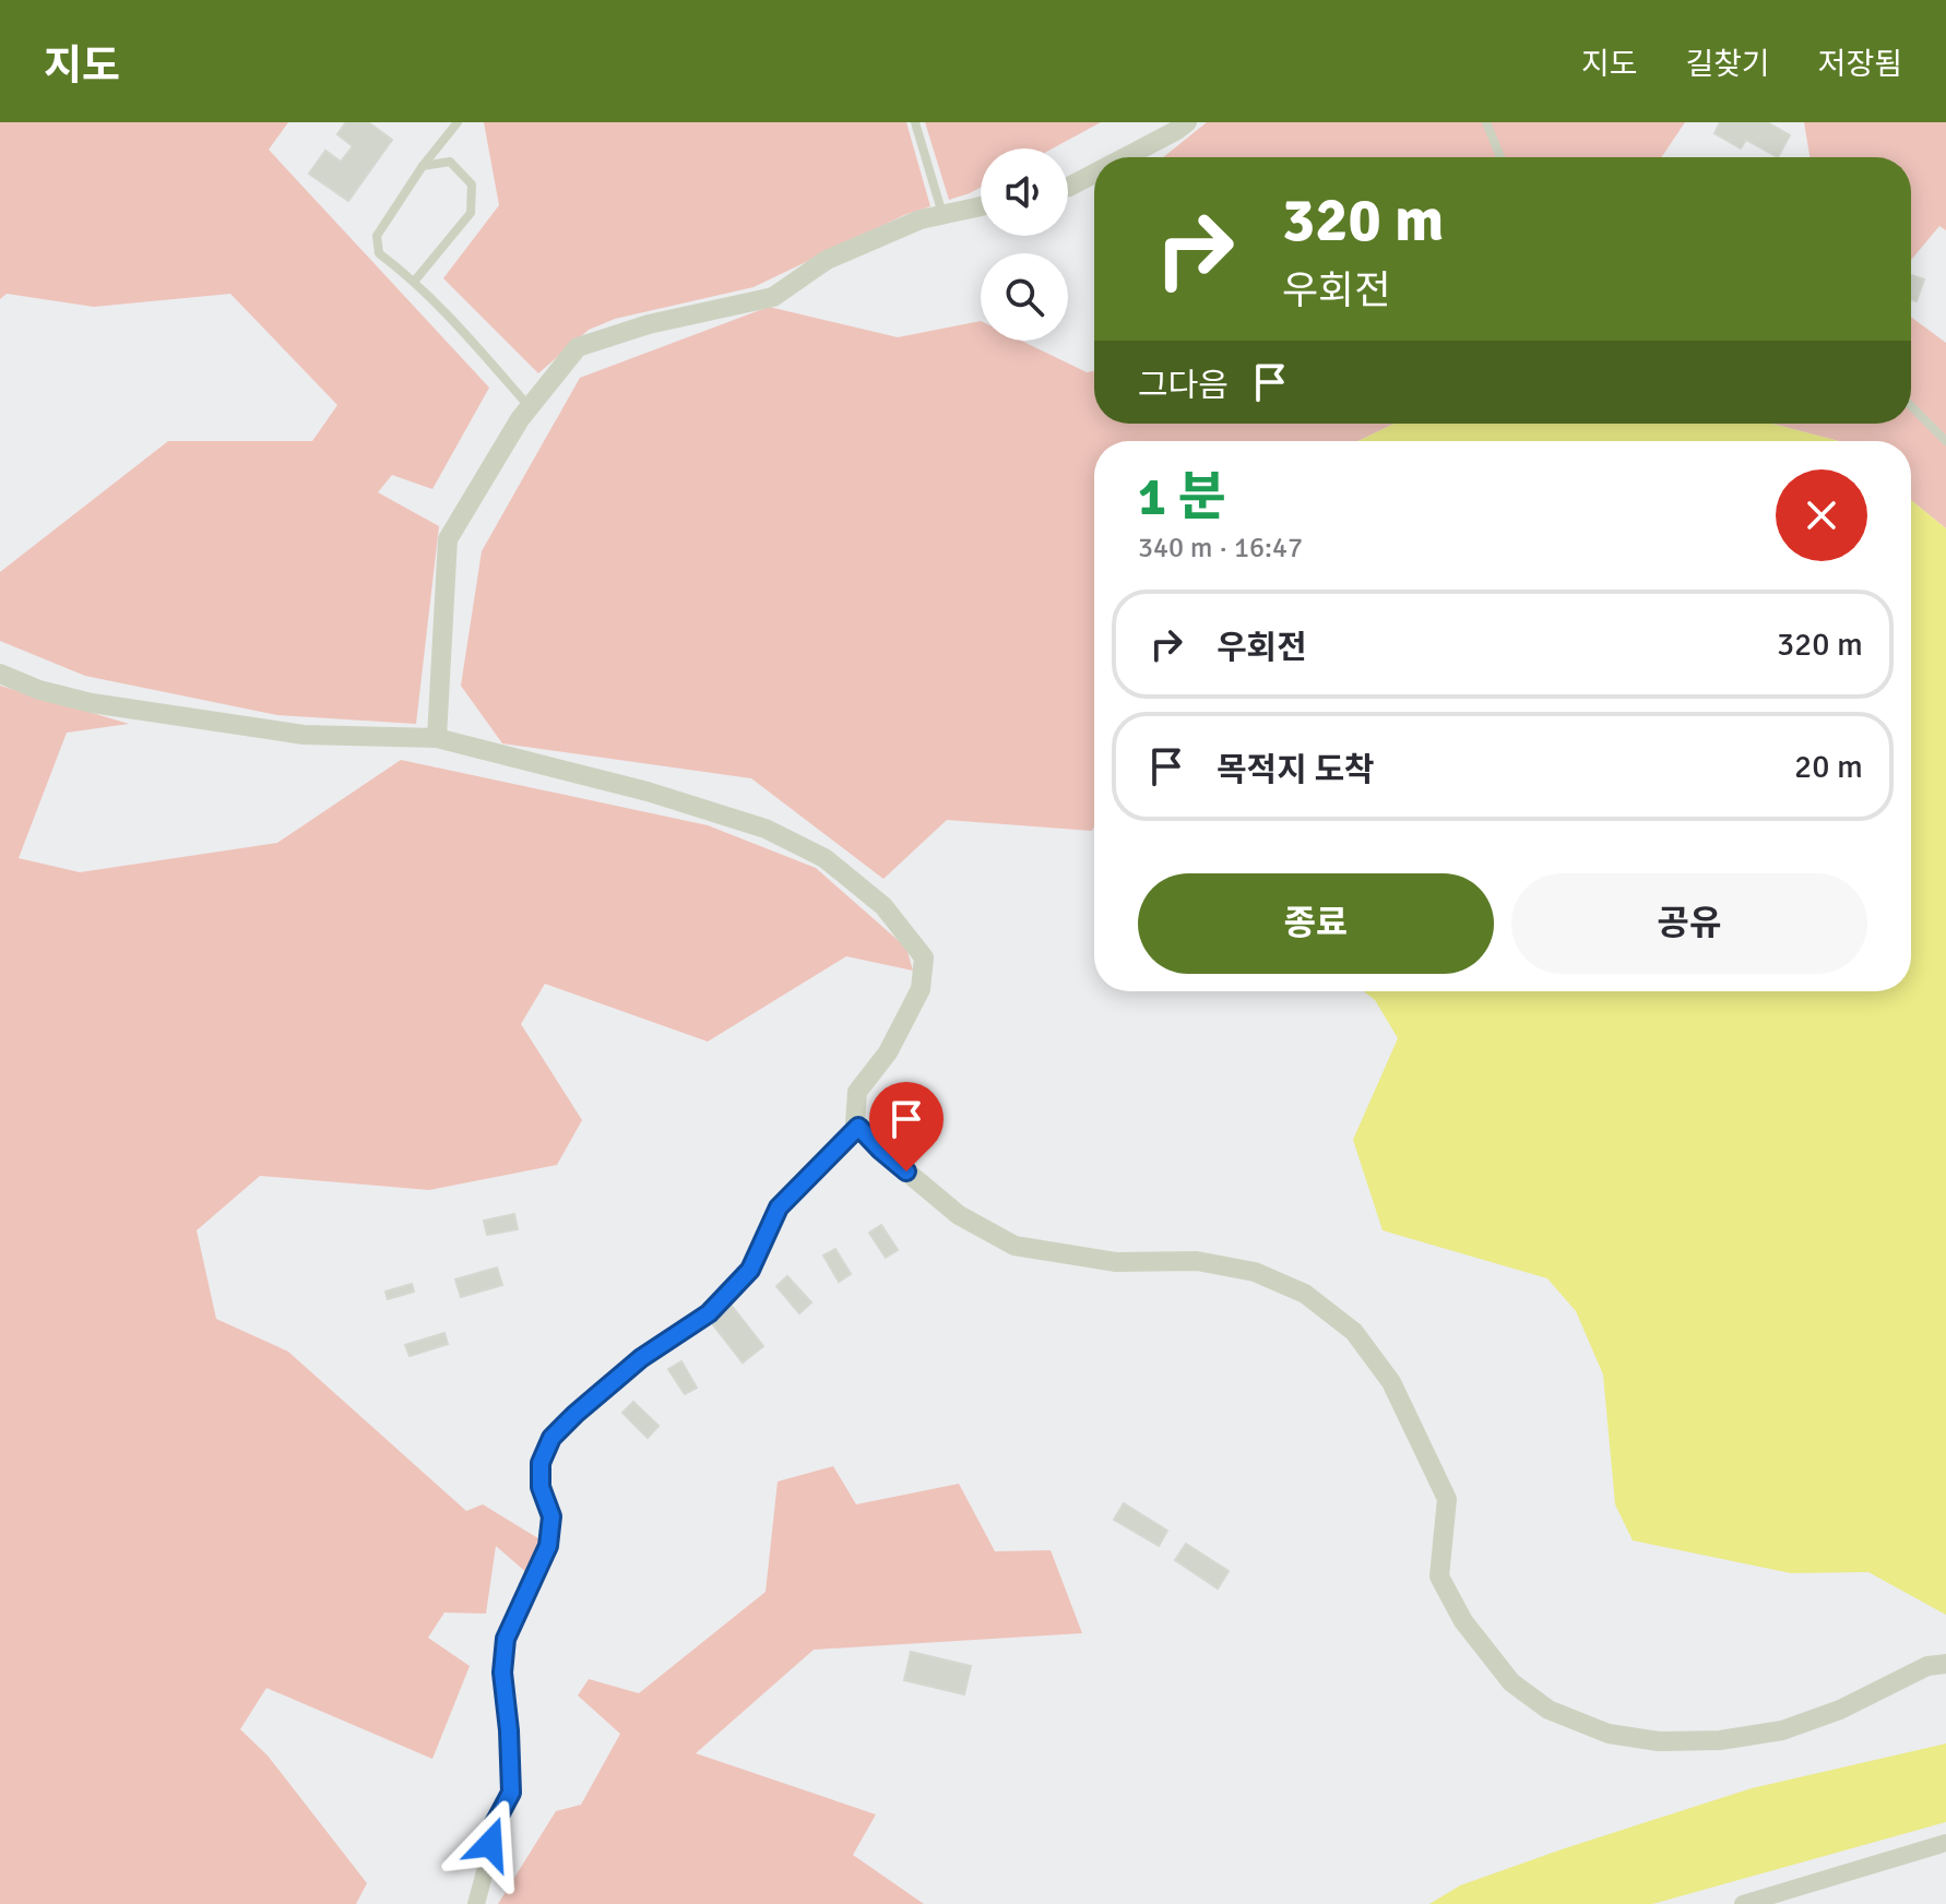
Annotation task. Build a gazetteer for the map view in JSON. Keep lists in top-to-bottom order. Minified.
{"page":{"header":"지도","nav":["지도","길찾기","저장됨"],"turn":["320 m","우회전"],"then":"그다음","heading":["1 분","340 m · 16:47"],"list":[{"name":"우회전","value":"320 m"},{"name":"목적지 도착","value":"20 m"}],"buttons":["종료","공유"]}}
